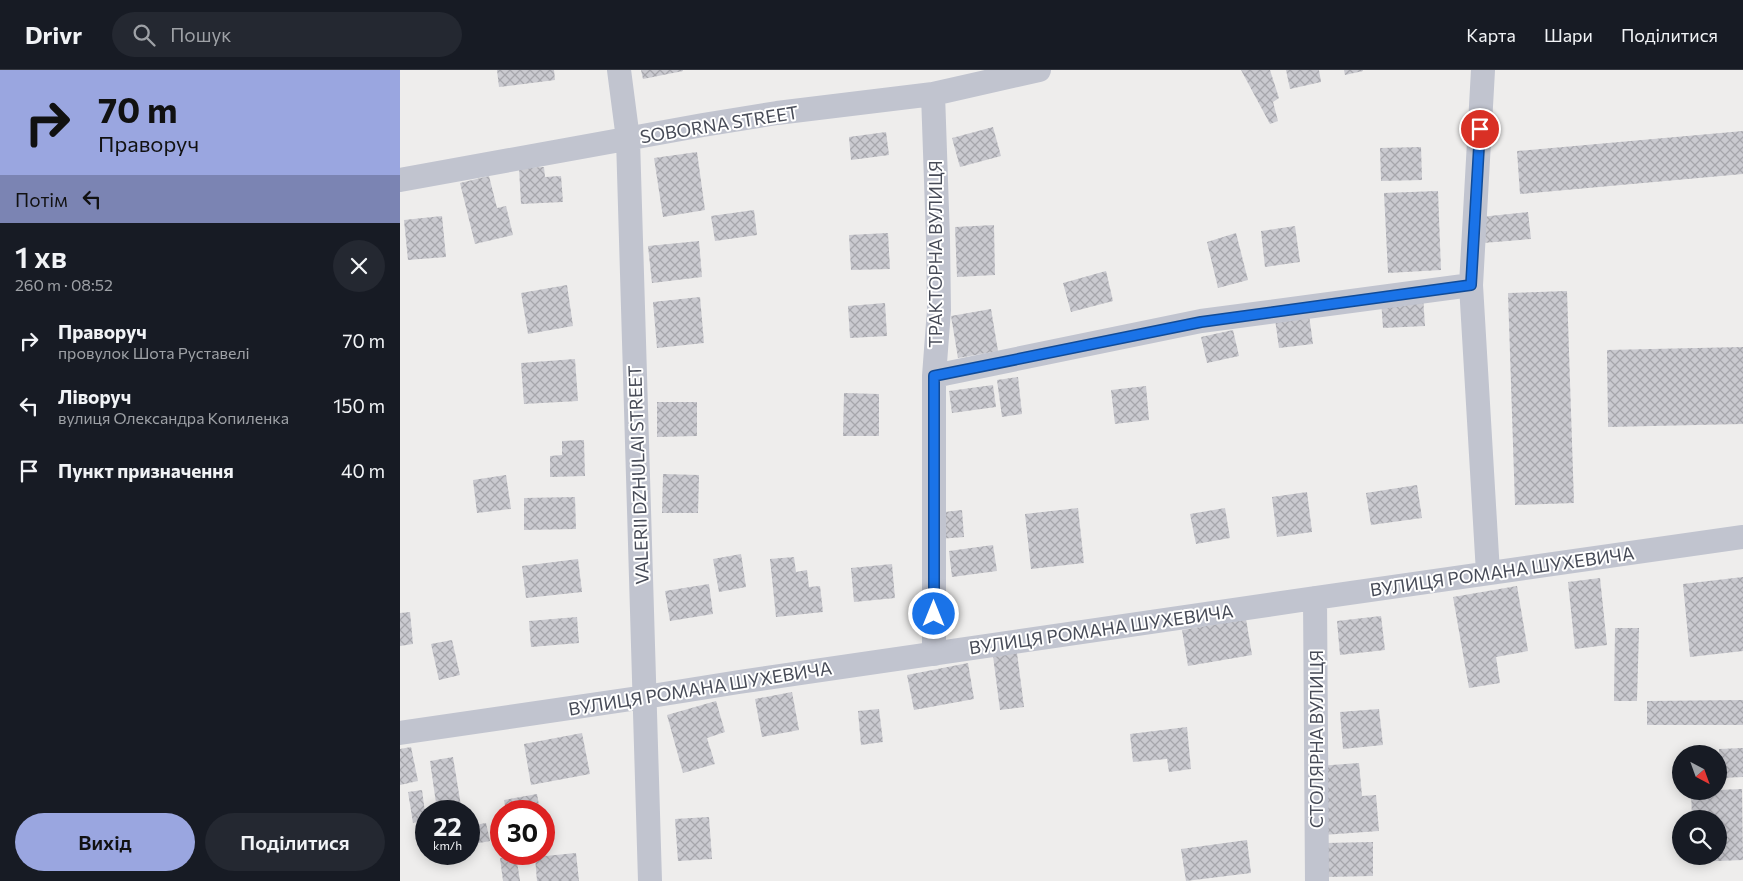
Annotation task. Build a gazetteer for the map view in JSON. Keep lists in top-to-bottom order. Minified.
{"streets":{"street":["SOBORNA STREET","ТРАКТОРНА ВУЛИЦЯ","VALERII DZHULAI STREET","ВУЛИЦЯ РОМАНА ШУХЕВИЧА","СТОЛЯРНА ВУЛИЦЯ"]},"crossings":[["SOBORNA STREET","ТРАКТОРНА ВУЛИЦЯ"],["SOBORNA STREET","VALERII DZHULAI STREET"],["ТРАКТОРНА ВУЛИЦЯ","ВУЛИЦЯ РОМАНА ШУХЕВИЧА"],["VALERII DZHULAI STREET","ВУЛИЦЯ РОМАНА ШУХЕВИЧА"],["ВУЛИЦЯ РОМАНА ШУХЕВИЧА","СТОЛЯРНА ВУЛИЦЯ"]],"north":"bottom right","page":{"header":"Drivr","search":"Пошук","nav":["Карта","Шари","Поділитися"],"turn":["70 m","Праворуч"],"then":"Потім","heading":["1 хв","260 m · 08:52"],"list":[{"name":"Праворуч","note":"провулок Шота Руставелі","value":"70 m"},{"name":"Ліворуч","note":"вулиця Олександра Копиленка","value":"150 m"},{"name":"Пункт призначення","value":"40 m"}],"speed":"22 km/h","limit":"30","buttons":["Вихід","Поділитися"]}}
